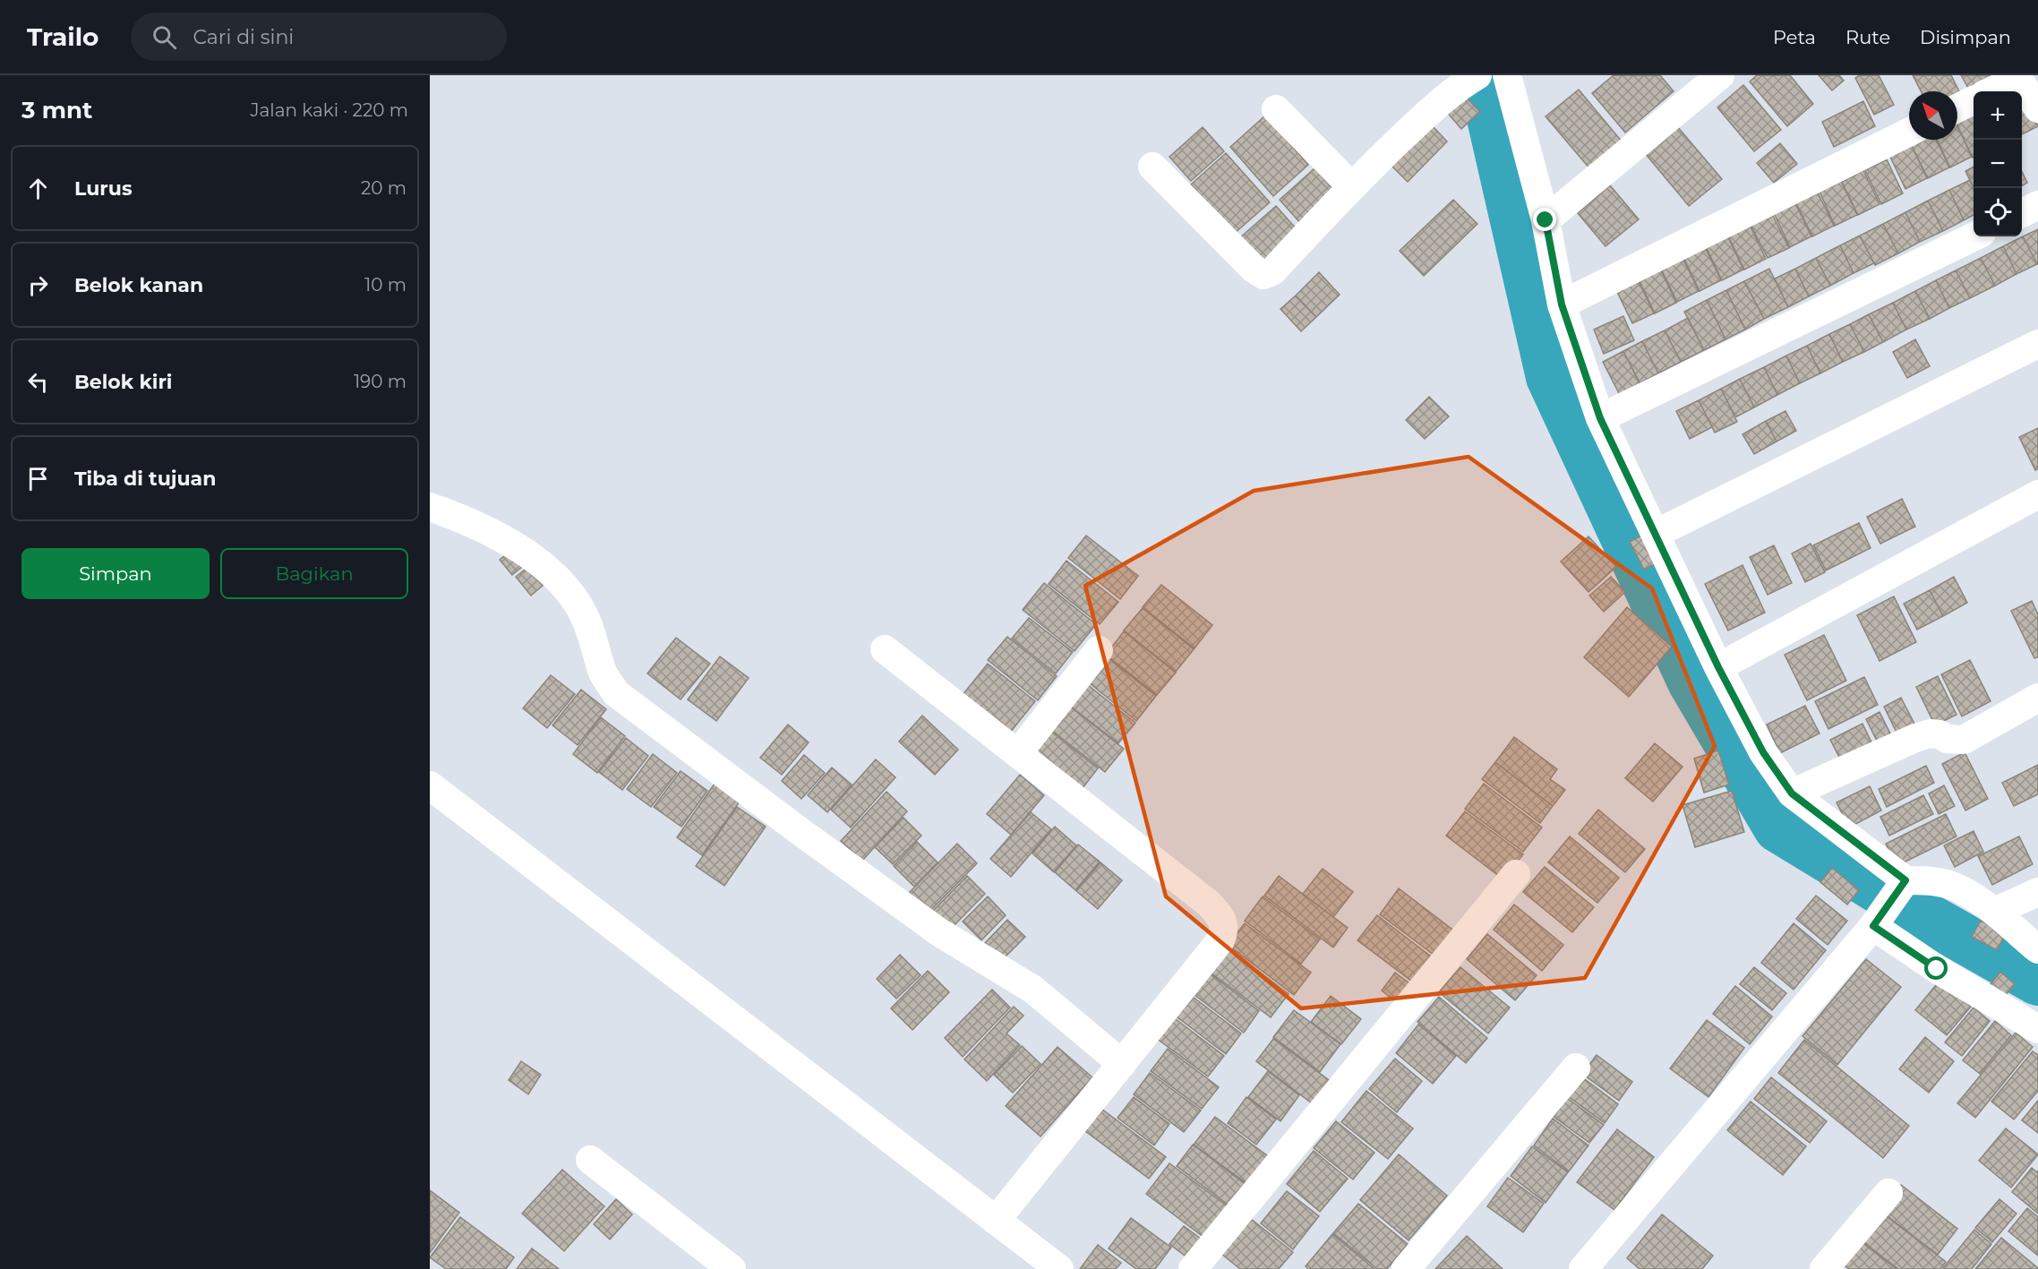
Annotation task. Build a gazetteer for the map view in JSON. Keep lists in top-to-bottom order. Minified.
{"north":"top left","page":{"header":"Trailo","search":"Cari di sini","nav":["Peta","Rute","Disimpan"],"heading":["3 mnt","Jalan kaki · 220 m"],"map_buttons":["+","−"],"list":[["Lurus","20 m"],["Belok kanan","10 m"],["Belok kiri","190 m"],"Tiba di tujuan"],"buttons":["Simpan","Bagikan"]}}
